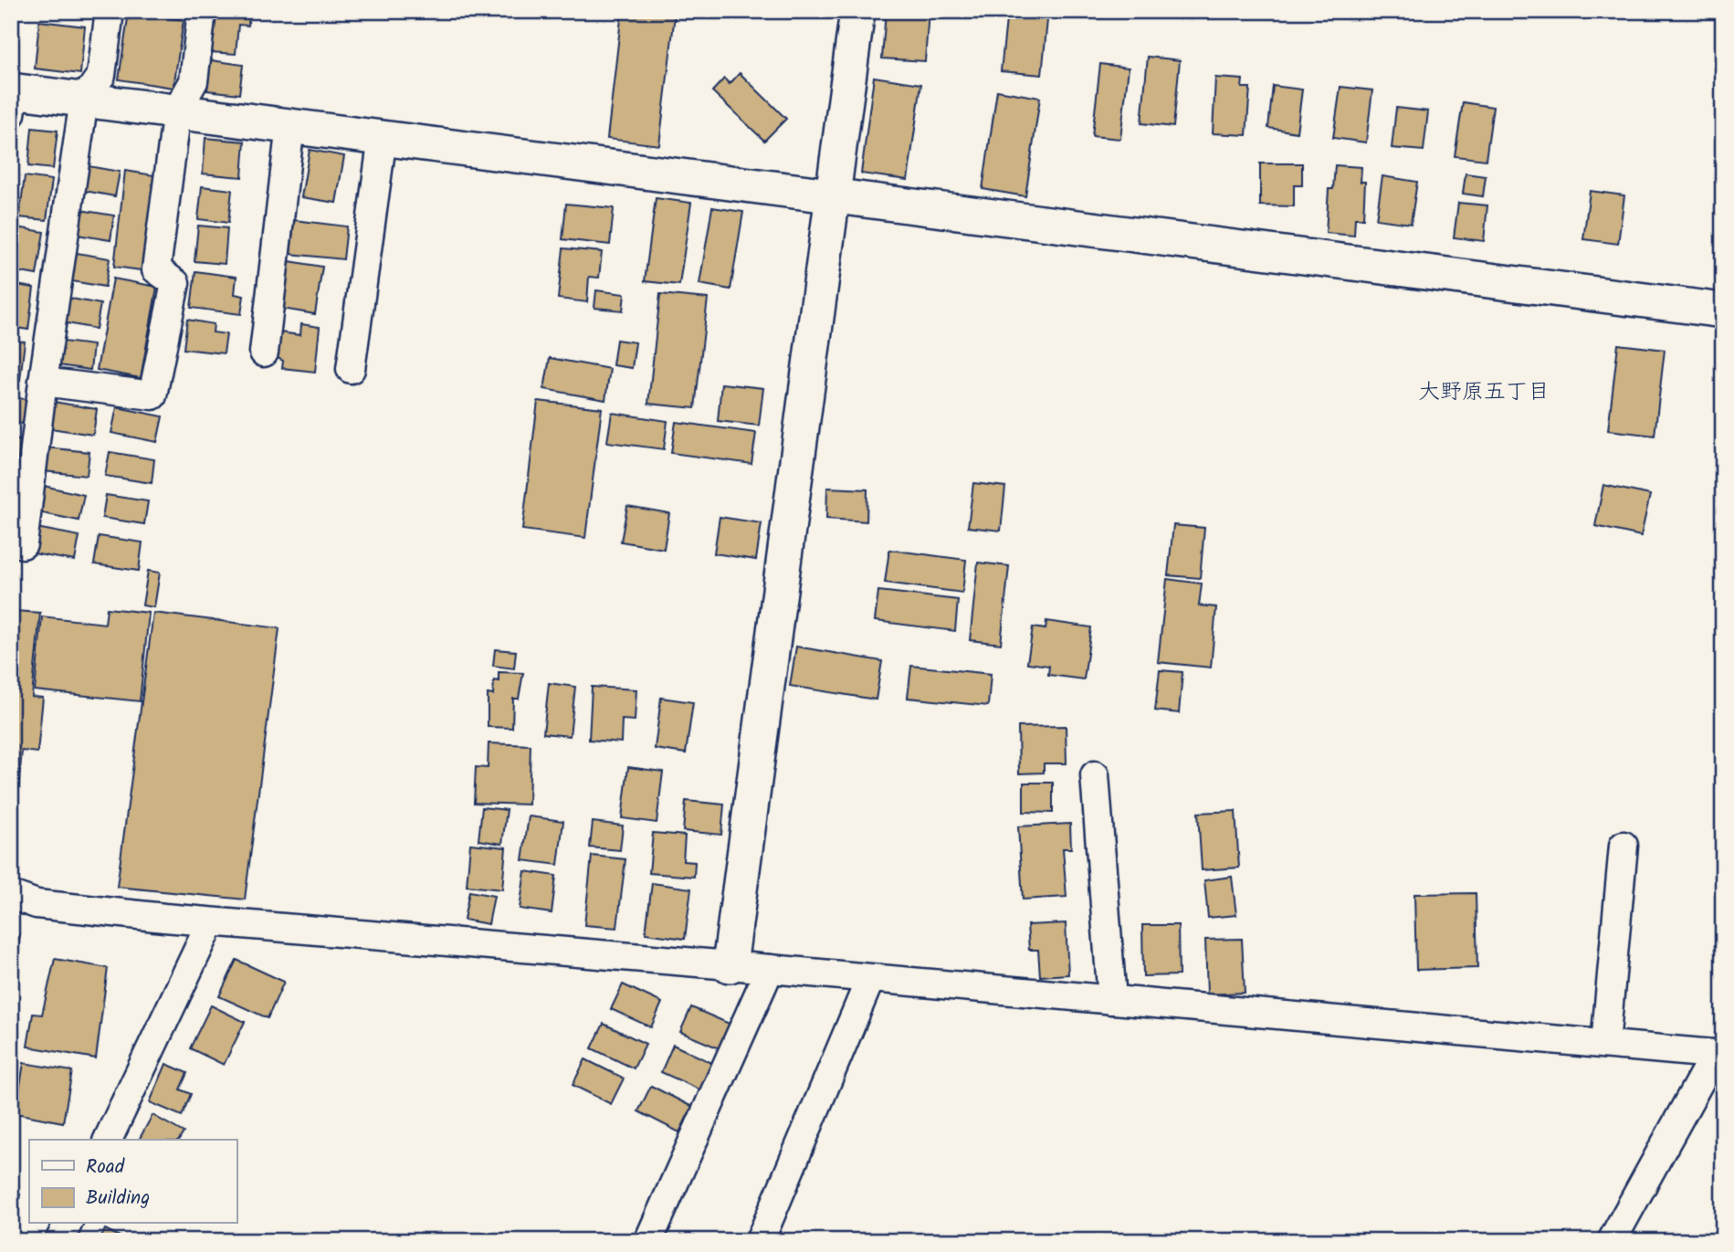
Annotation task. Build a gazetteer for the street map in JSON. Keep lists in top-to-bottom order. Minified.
{"districts":["大野原五丁目"],"legend":["Road","Building"]}
